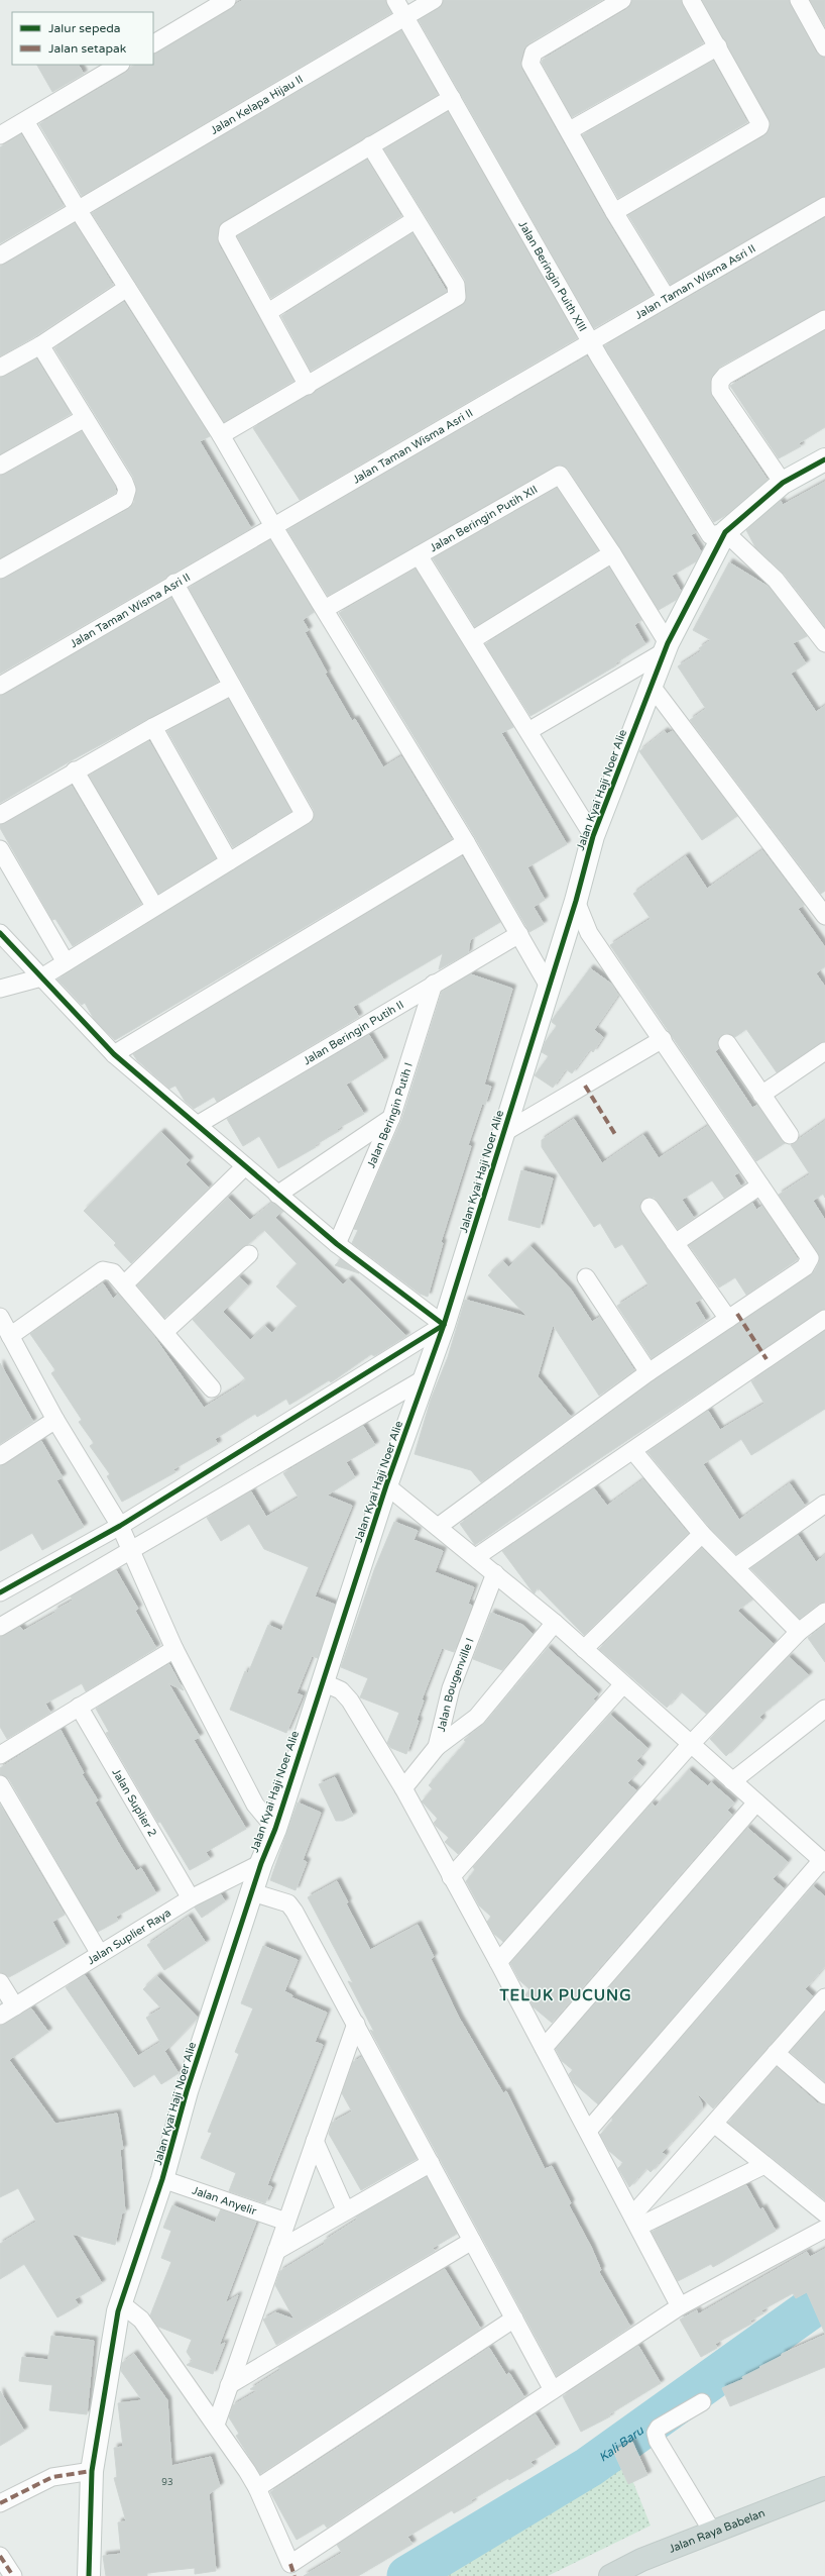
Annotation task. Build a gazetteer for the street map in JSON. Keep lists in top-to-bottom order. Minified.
{"streets":{"main road":["Jalan Raya Babelan"],"street":["Jalan Kelapa Hijau II","Jalan Beringin Puith XIII","Jalan Taman Wisma Asri II","Jalan Beringin Putih XII","Jalan Kyai Haji Noer Alie","Jalan Beringin Putih II","Jalan Beringin Putih I","Jalan Bougenville I","Jalan Suplier 2","Jalan Suplier Raya","Jalan Anyelir"]},"crossings":[["Jalan Kelapa Hijau II","Jalan Beringin Puith XIII"],["Jalan Beringin Puith XIII","Jalan Taman Wisma Asri II"],["Jalan Beringin Puith XIII","Jalan Kyai Haji Noer Alie"],["Jalan Kyai Haji Noer Alie","Jalan Suplier Raya"],["Jalan Kyai Haji Noer Alie","Jalan Anyelir"],["Jalan Beringin Putih II","Jalan Beringin Putih I"],["Jalan Suplier 2","Jalan Suplier Raya"]],"districts":["TELUK PUCUNG"],"water":["Kali Baru"],"house_numbers":["93"],"legend":["Jalur sepeda","Jalan setapak"]}
